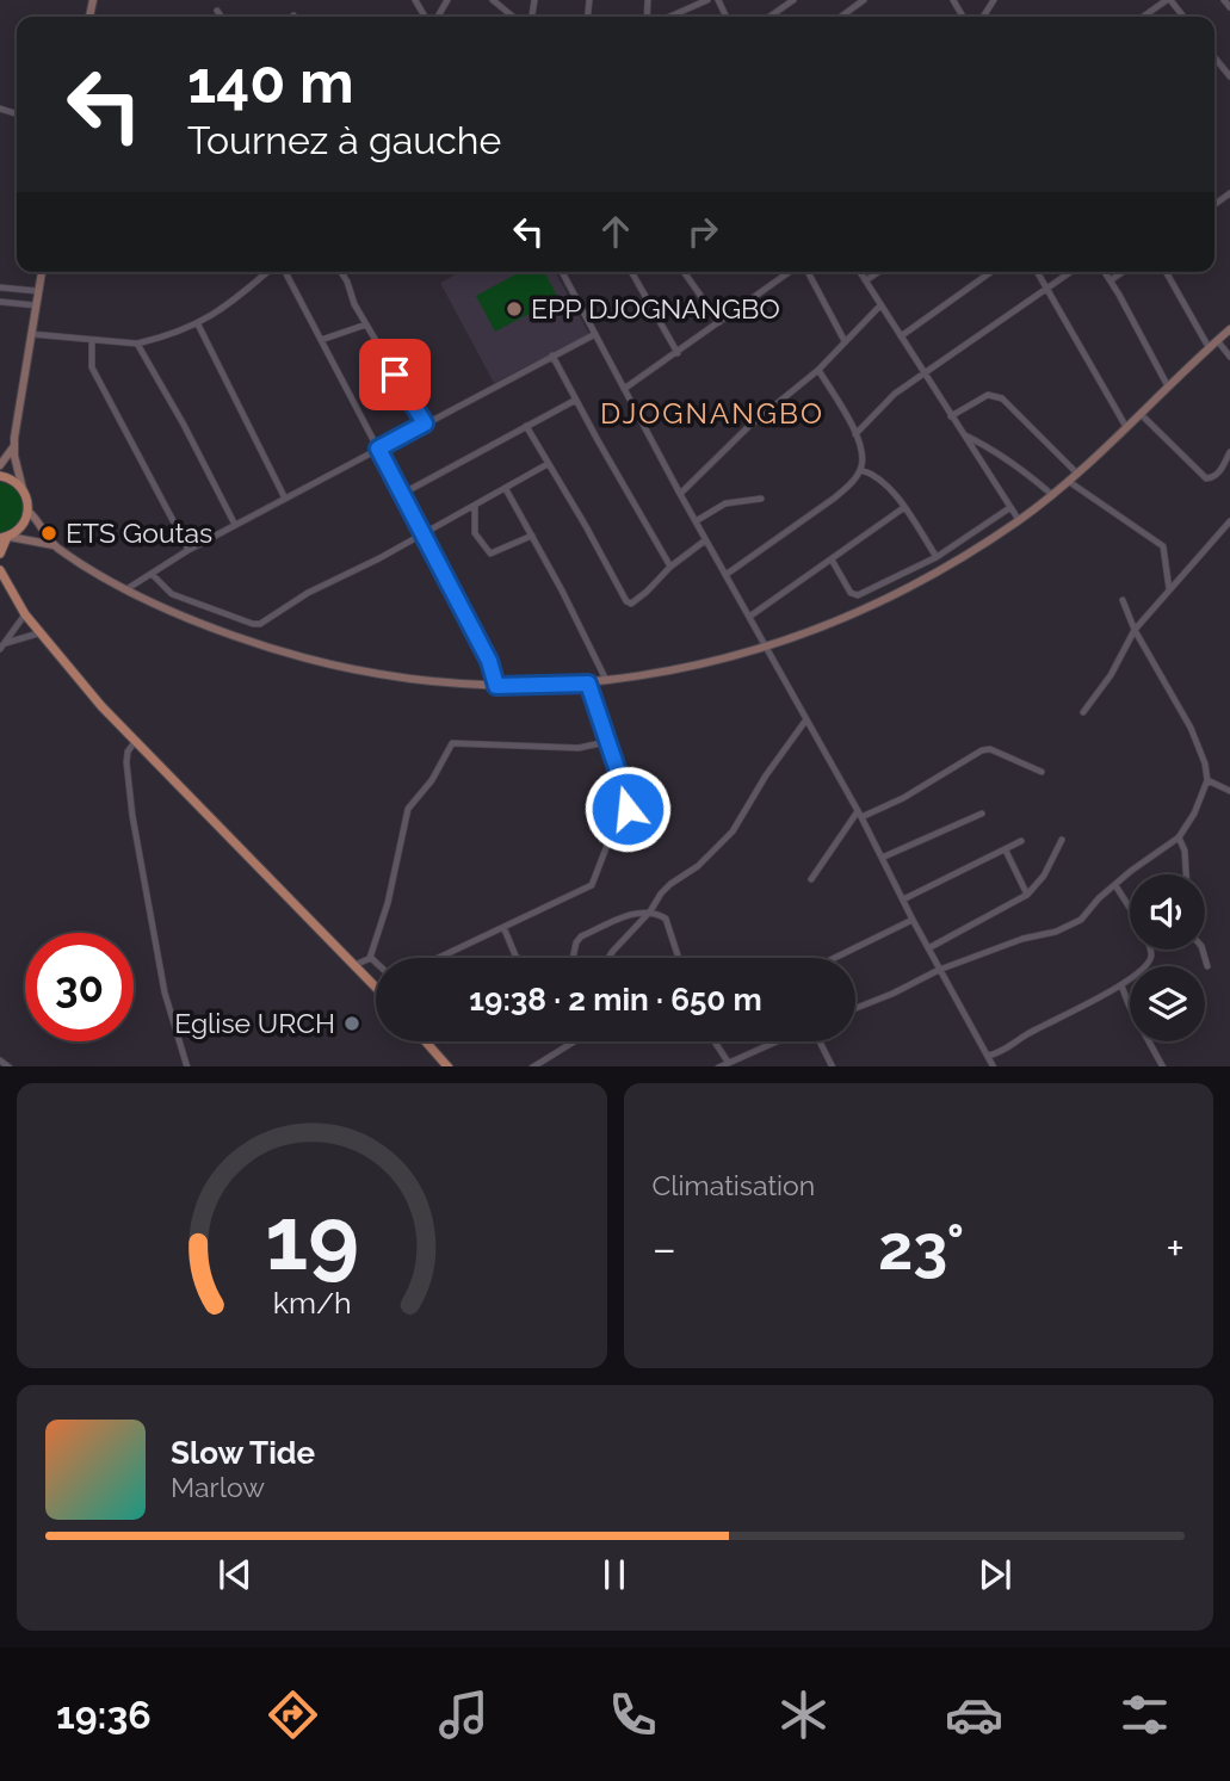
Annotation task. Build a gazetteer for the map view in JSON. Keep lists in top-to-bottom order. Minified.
{"districts":["DJOGNANGBO"],"places":["EPP DJOGNANGBO","ETS Goutas","Eglise URCH"],"page":{"turn":["140 m","Tournez à gauche"],"limit":"30","trip":"19:38 · 2 min · 650 m","tile":"Climatisation","heat":["−","23°","+"],"song":["Slow Tide","Marlow"],"tabs":"19:36","gauge":["19","km/h"]}}
